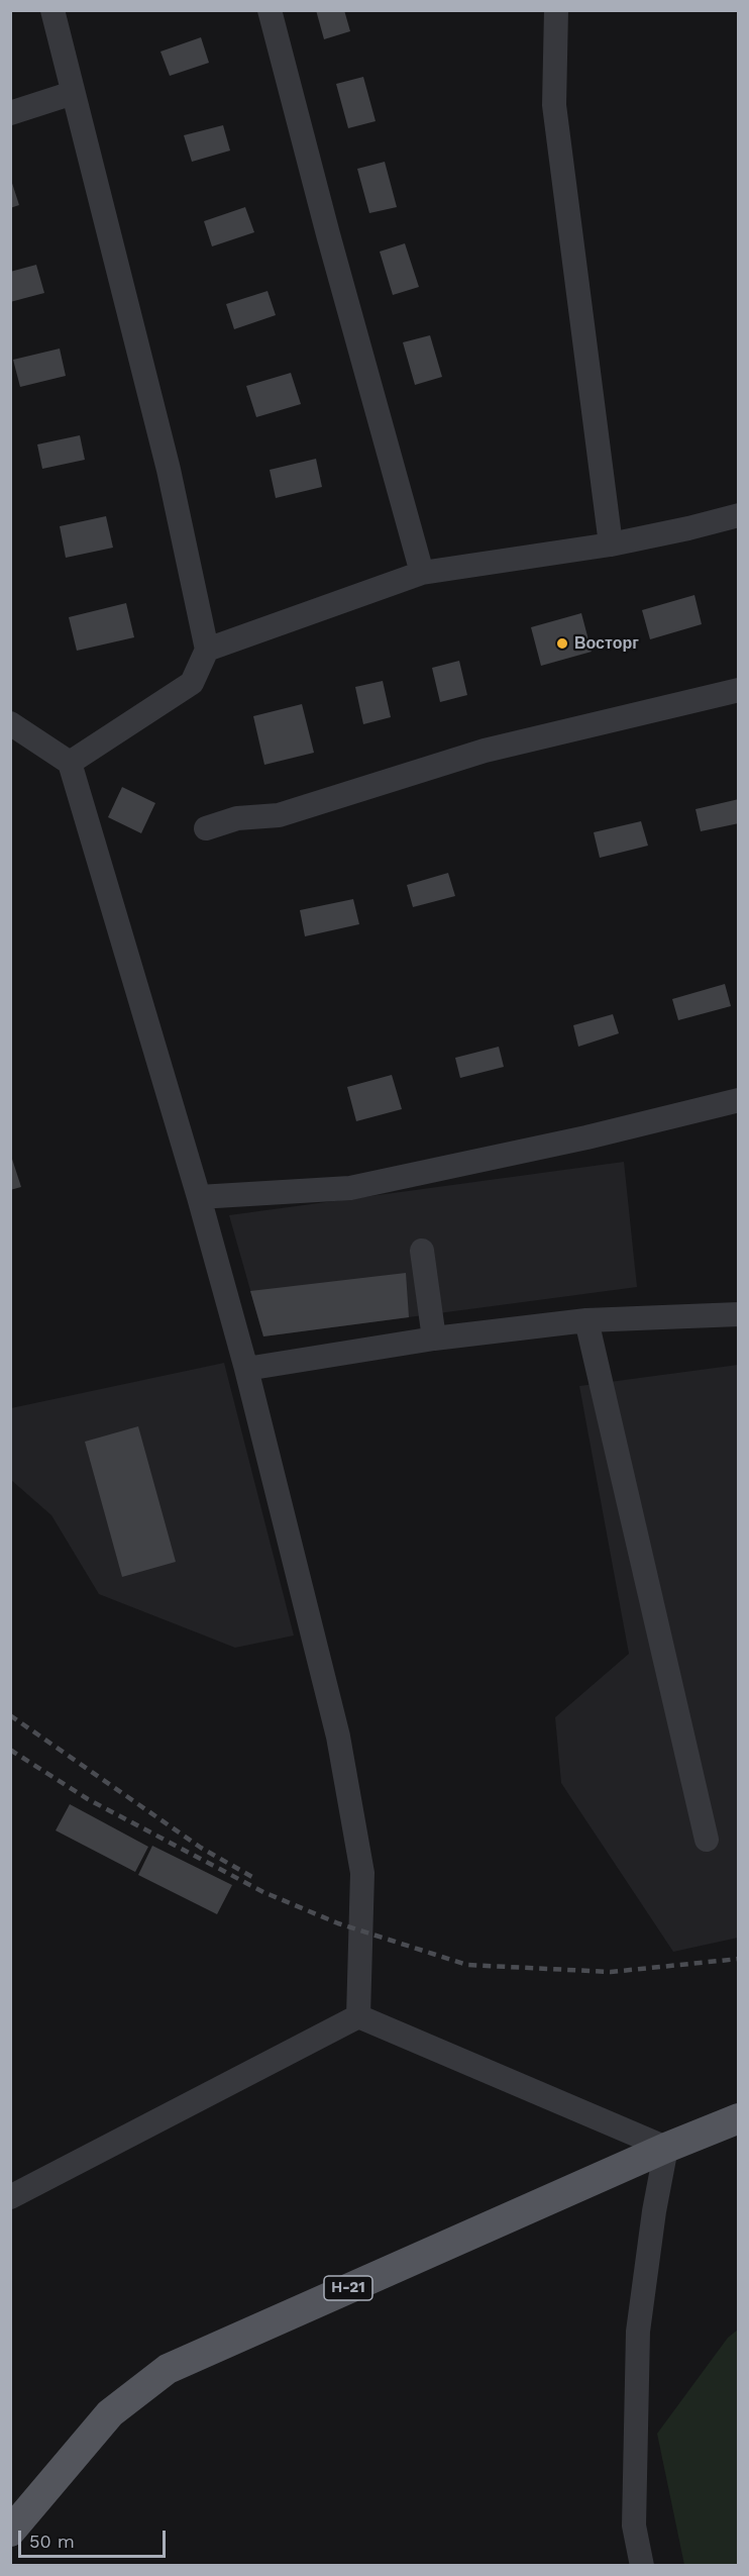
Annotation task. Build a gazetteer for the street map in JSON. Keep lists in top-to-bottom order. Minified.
{"streets":{"main road":["Н-21"]},"places":["Восторг"],"scale_bar":"50 m"}
